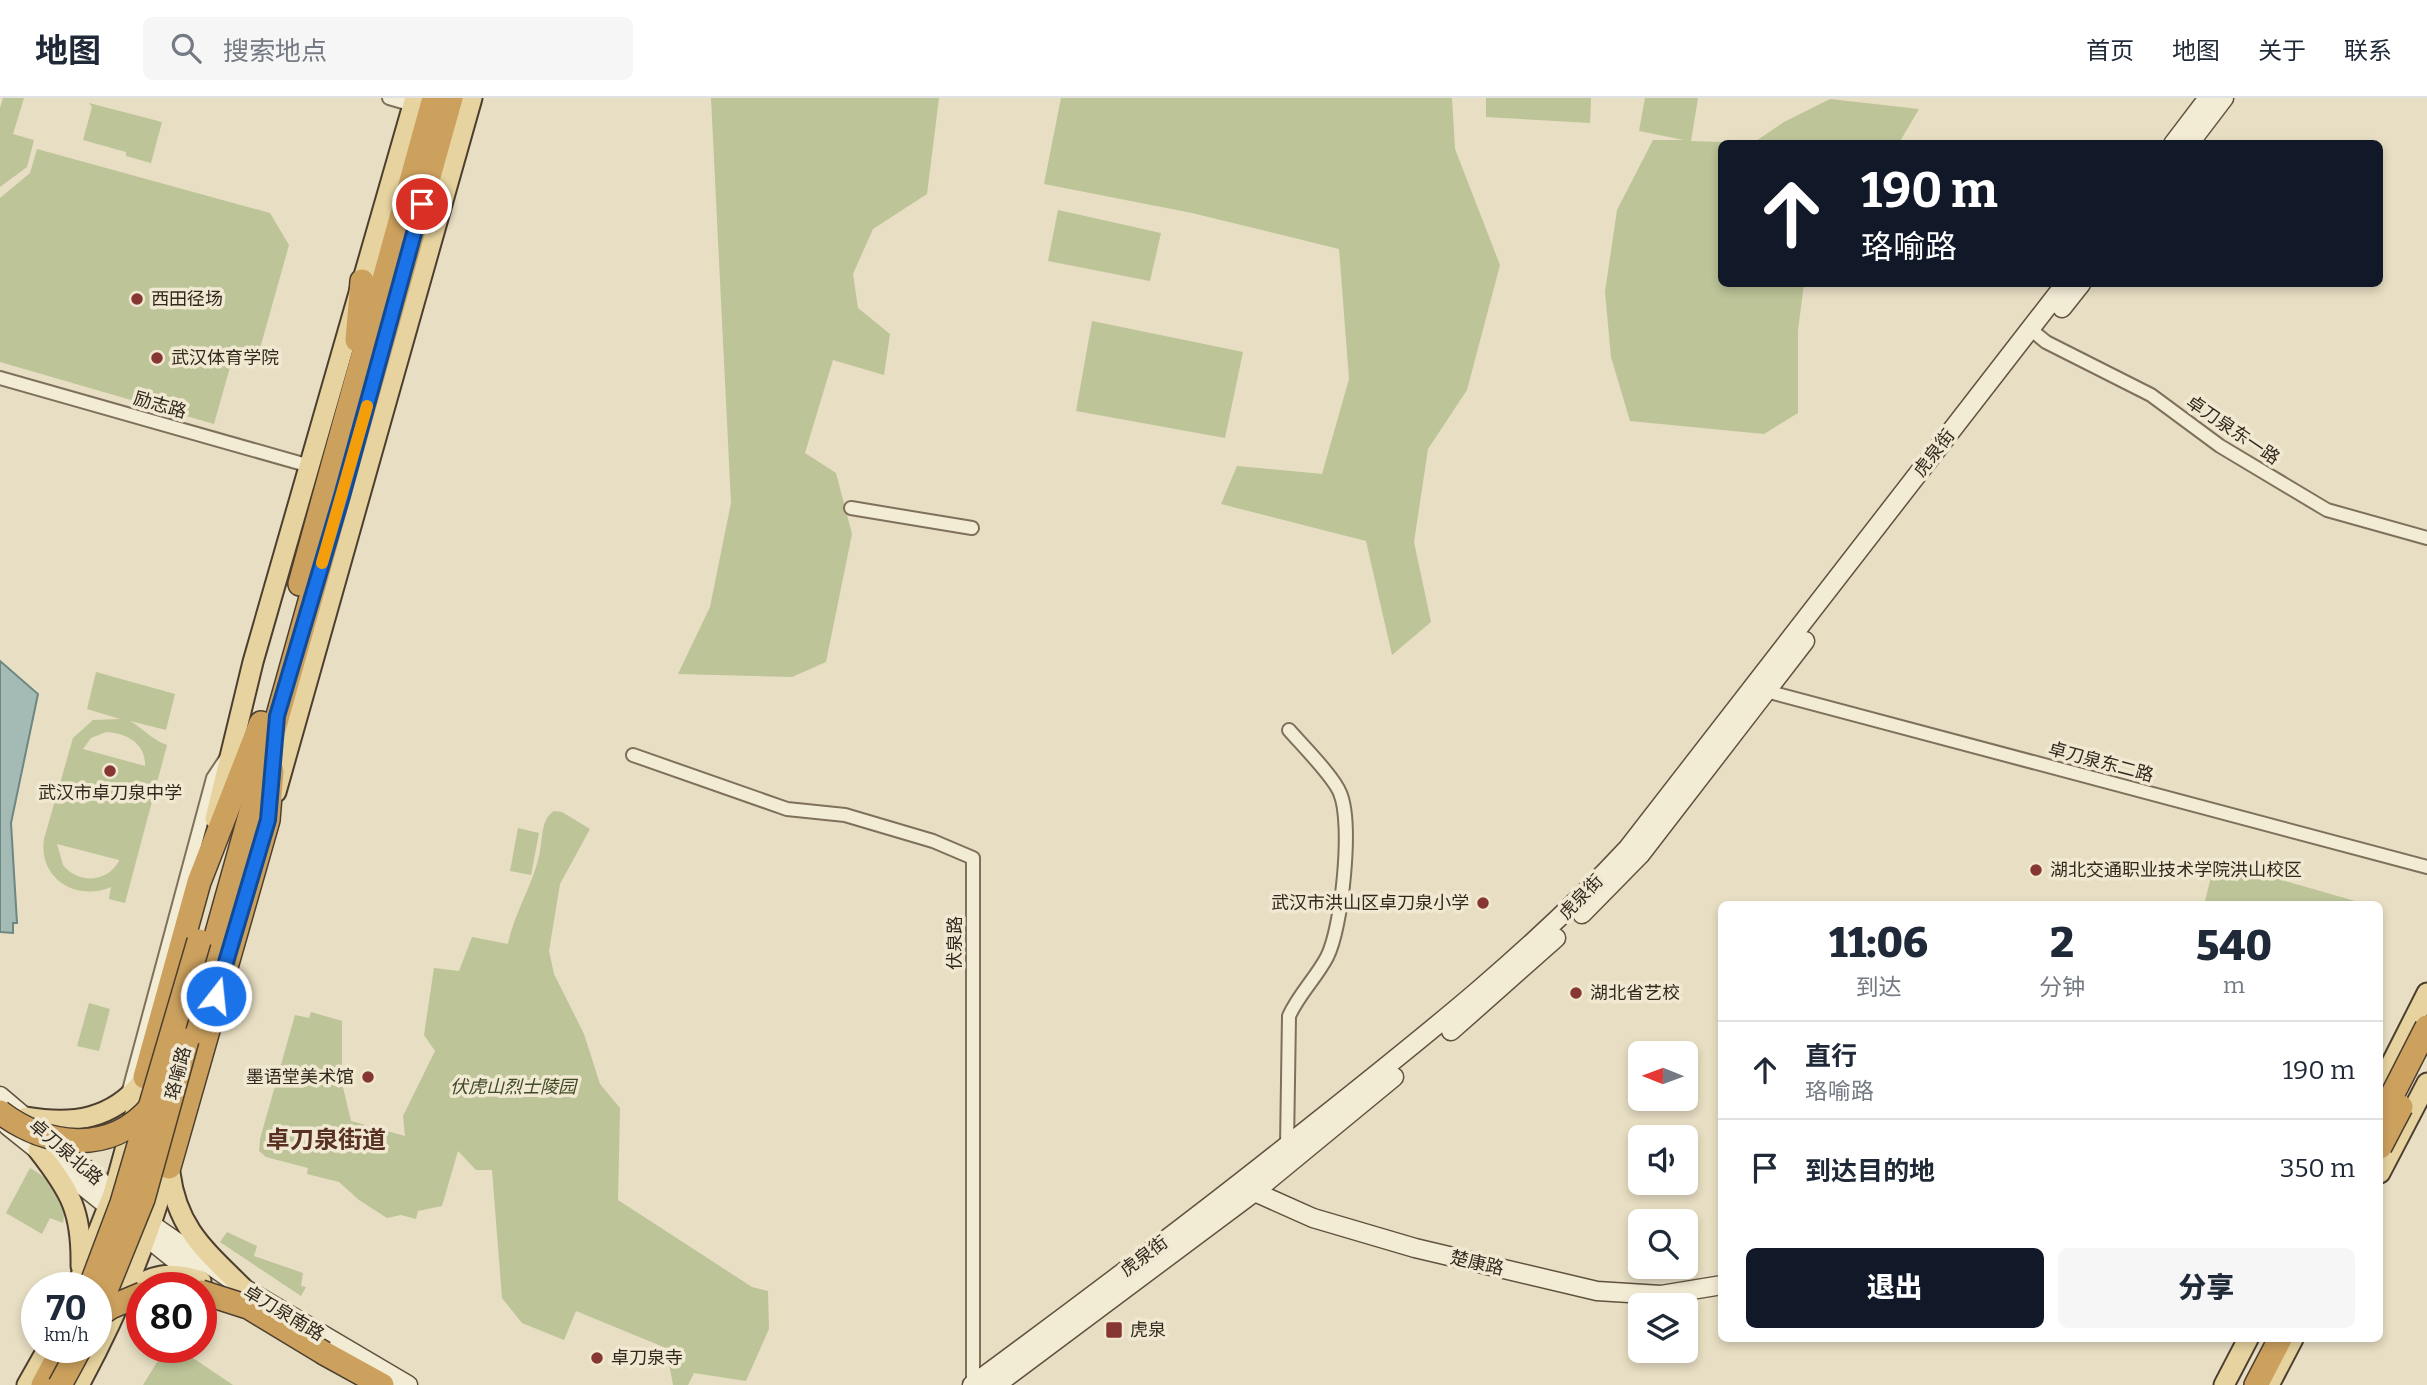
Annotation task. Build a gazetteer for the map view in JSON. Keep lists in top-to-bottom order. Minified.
{"streets":{"highway":["珞喻路"],"main road":["虎泉街","卓刀泉北路","楚康路","卓刀泉南路"],"street":["励志路","卓刀泉东一路","卓刀泉东二路","伏泉路"]},"crossings":[["卓刀泉东一路","虎泉街"],["虎泉街","卓刀泉东二路"],["虎泉街","伏泉路"],["虎泉街","楚康路"],["卓刀泉北路","卓刀泉南路"]],"districts":["卓刀泉街道"],"parks":["伏虎山烈士陵园"],"places":{"other":["西田径场","武汉体育学院","武汉市卓刀泉中学","湖北交通职业技术学院洪山校区","武汉市洪山区卓刀泉小学","湖北省艺校","墨语堂美术馆","卓刀泉寺"],"transit":["虎泉"]},"north":"left","page":{"header":"地图","search":"搜索地点","nav":["首页","地图","关于","联系"],"turn":["190 m","珞喻路"],"eta":["11:06","到达","2","分钟","540","m"],"list":[{"name":"直行","note":"珞喻路","value":"190 m"},{"name":"到达目的地","value":"350 m"}],"buttons":["退出","分享"],"speed":"70 km/h","limit":"80"}}
